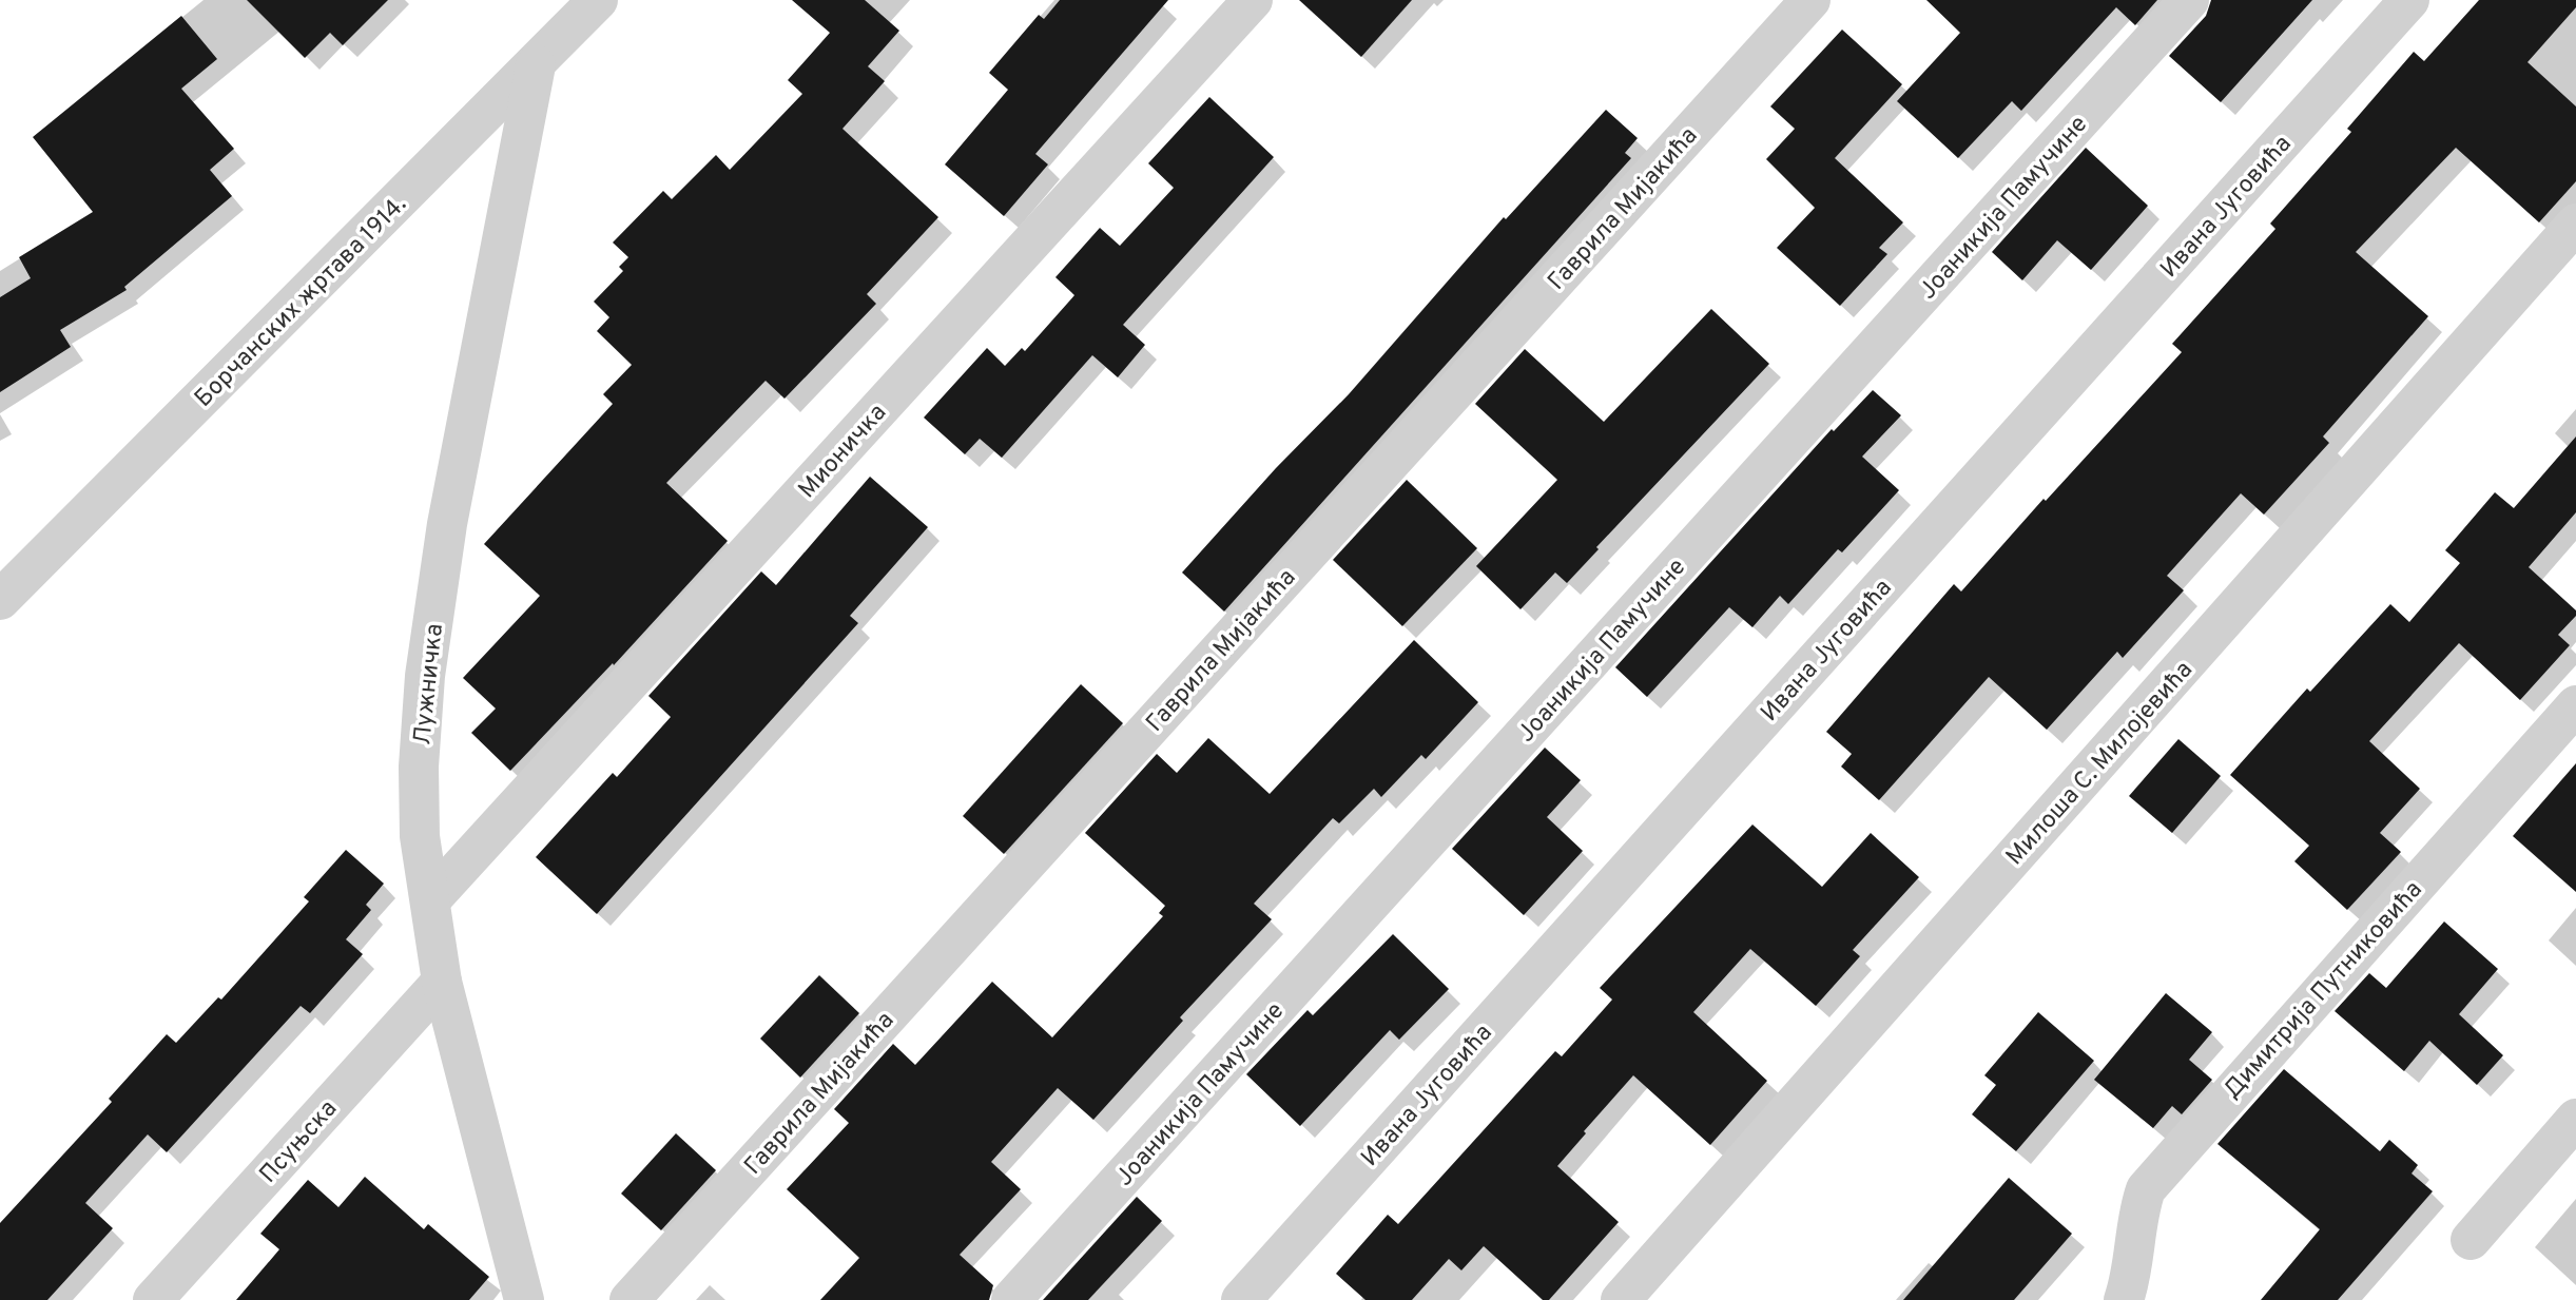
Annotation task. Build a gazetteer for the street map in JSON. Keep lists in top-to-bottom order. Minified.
{"streets":{"street":["Ивана Југовића","Јоаникија Памучине","Гаврила Мијакића","Борчанских жртава 1914.","Мионичка","Лужничка","Милоша С. Милојевића","Димитрија Путниковића","Псуњска"]},"crossings":[["Борчанских жртава 1914.","Лужничка"],["Мионичка","Лужничка"],["Лужничка","Псуњска"]]}
